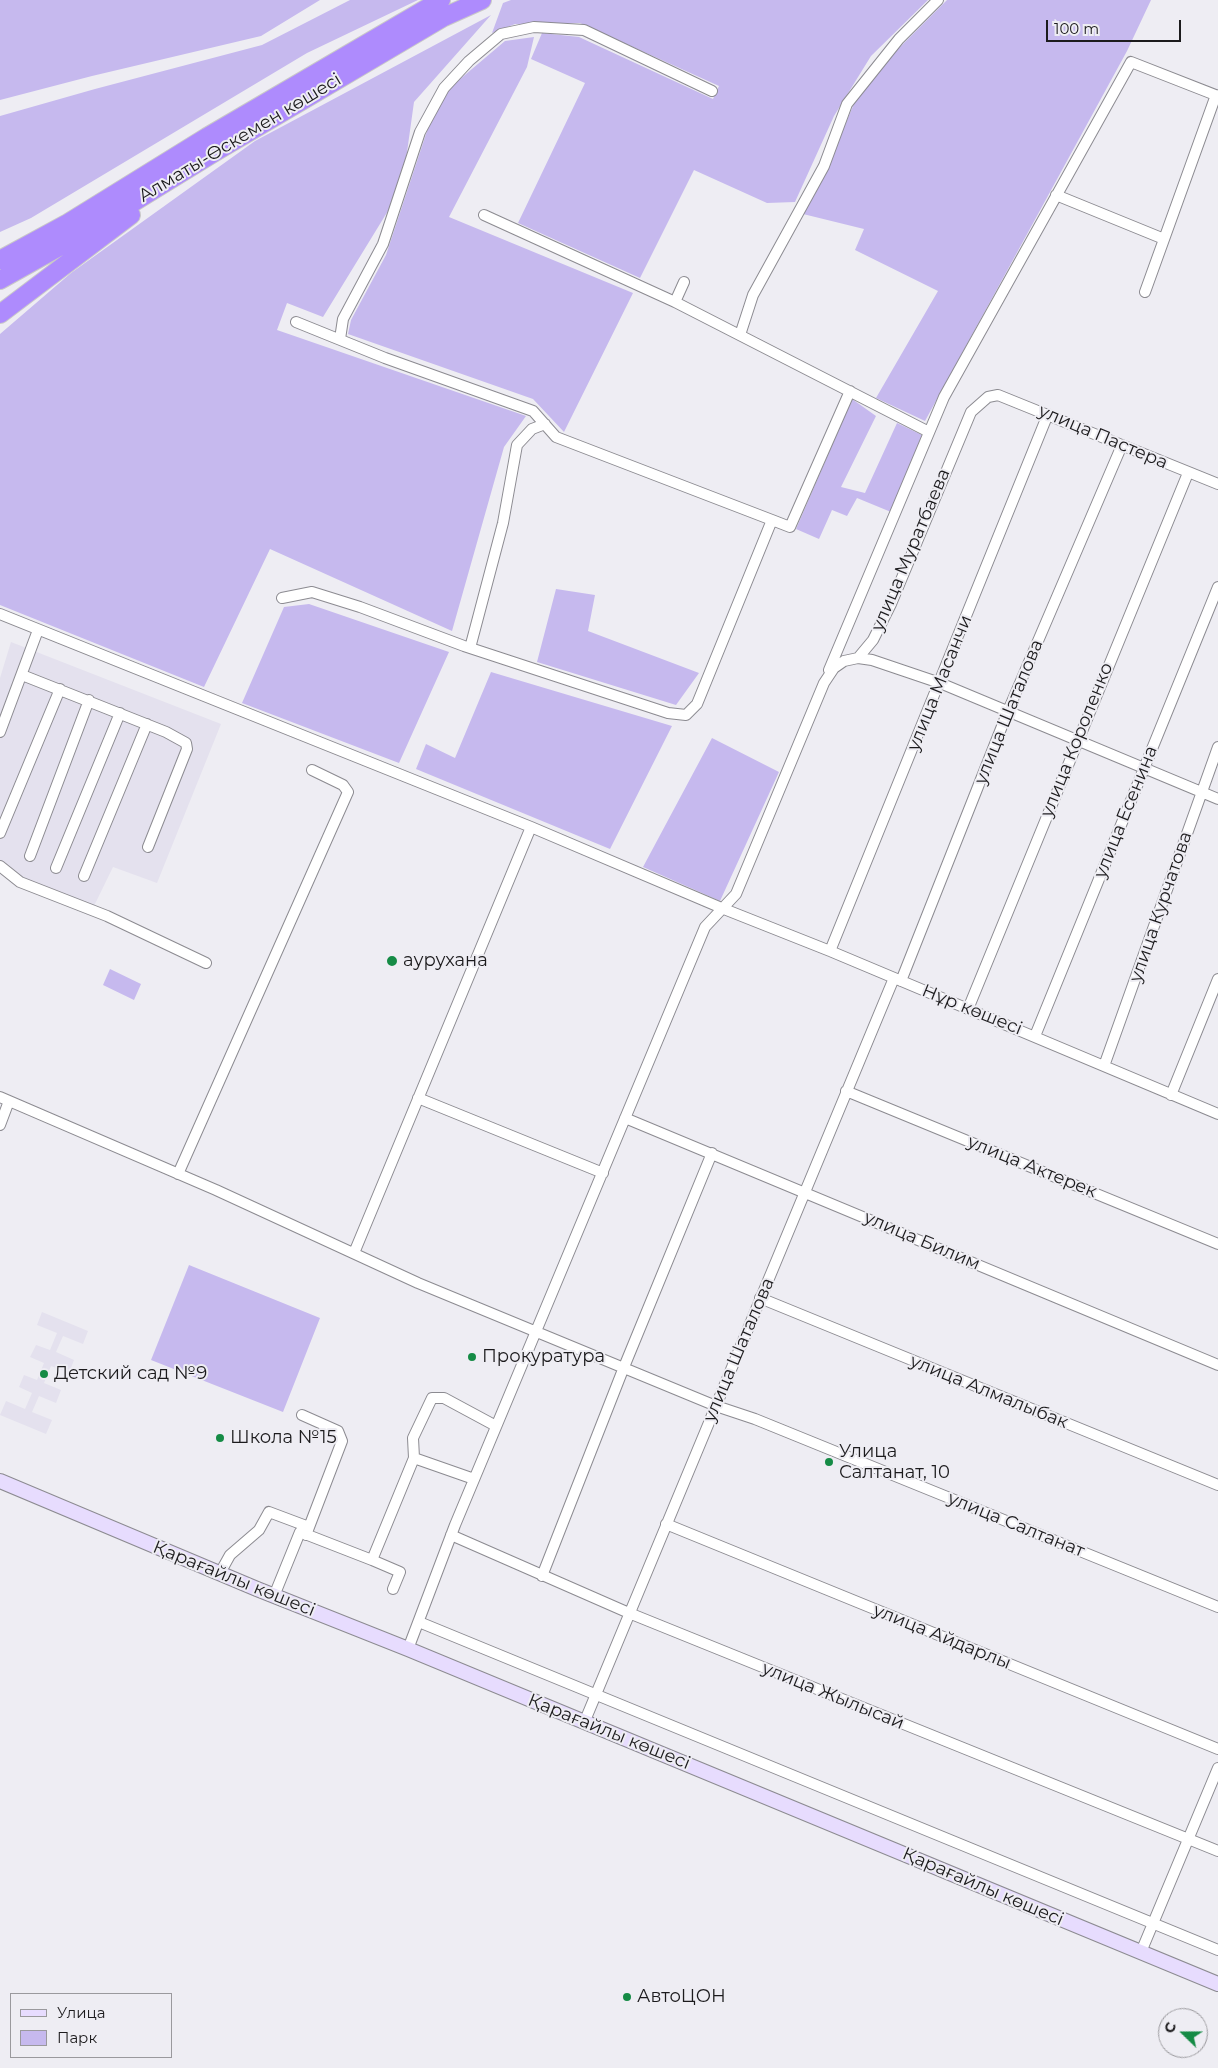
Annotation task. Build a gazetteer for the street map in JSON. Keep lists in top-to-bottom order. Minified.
{"streets":{"highway":["Алматы-Өскемен көшесі"],"street":["улица Пастера","улица Муратбаева","улица Масанчи","улица Шаталова","улица Короленко","улица Есенина","улица Курчатова","Нұр көшесі","улица Актерек","улица Билим","улица Алмалыбак","улица Салтанат","Қарағайлы көшесі","улица Айдарлы","улица Жылысай"]},"crossings":[["улица Пастера","улица Муратбаева"],["улица Пастера","улица Масанчи"],["улица Пастера","улица Шаталова"],["улица Пастера","улица Короленко"],["улица Муратбаева","Нұр көшесі"],["улица Муратбаева","улица Билим"],["улица Муратбаева","улица Салтанат"],["улица Муратбаева","Қарағайлы көшесі"],["улица Муратбаева","улица Жылысай"],["улица Масанчи","Нұр көшесі"],["улица Шаталова","Нұр көшесі"],["улица Шаталова","улица Актерек"],["улица Шаталова","улица Билим"],["улица Шаталова","улица Алмалыбак"],["улица Шаталова","улица Салтанат"],["улица Шаталова","Қарағайлы көшесі"],["улица Шаталова","улица Айдарлы"],["улица Шаталова","улица Жылысай"],["улица Короленко","Нұр көшесі"],["улица Есенина","Нұр көшесі"],["улица Курчатова","Нұр көшесі"]],"places":["аурухана","Прокуратура","Детский сад №9","Школа №15","Улица Салтанат, 10","АвтоЦОН"],"legend":["Улица","Парк"],"scale_bar":"100 m","north":"left"}
